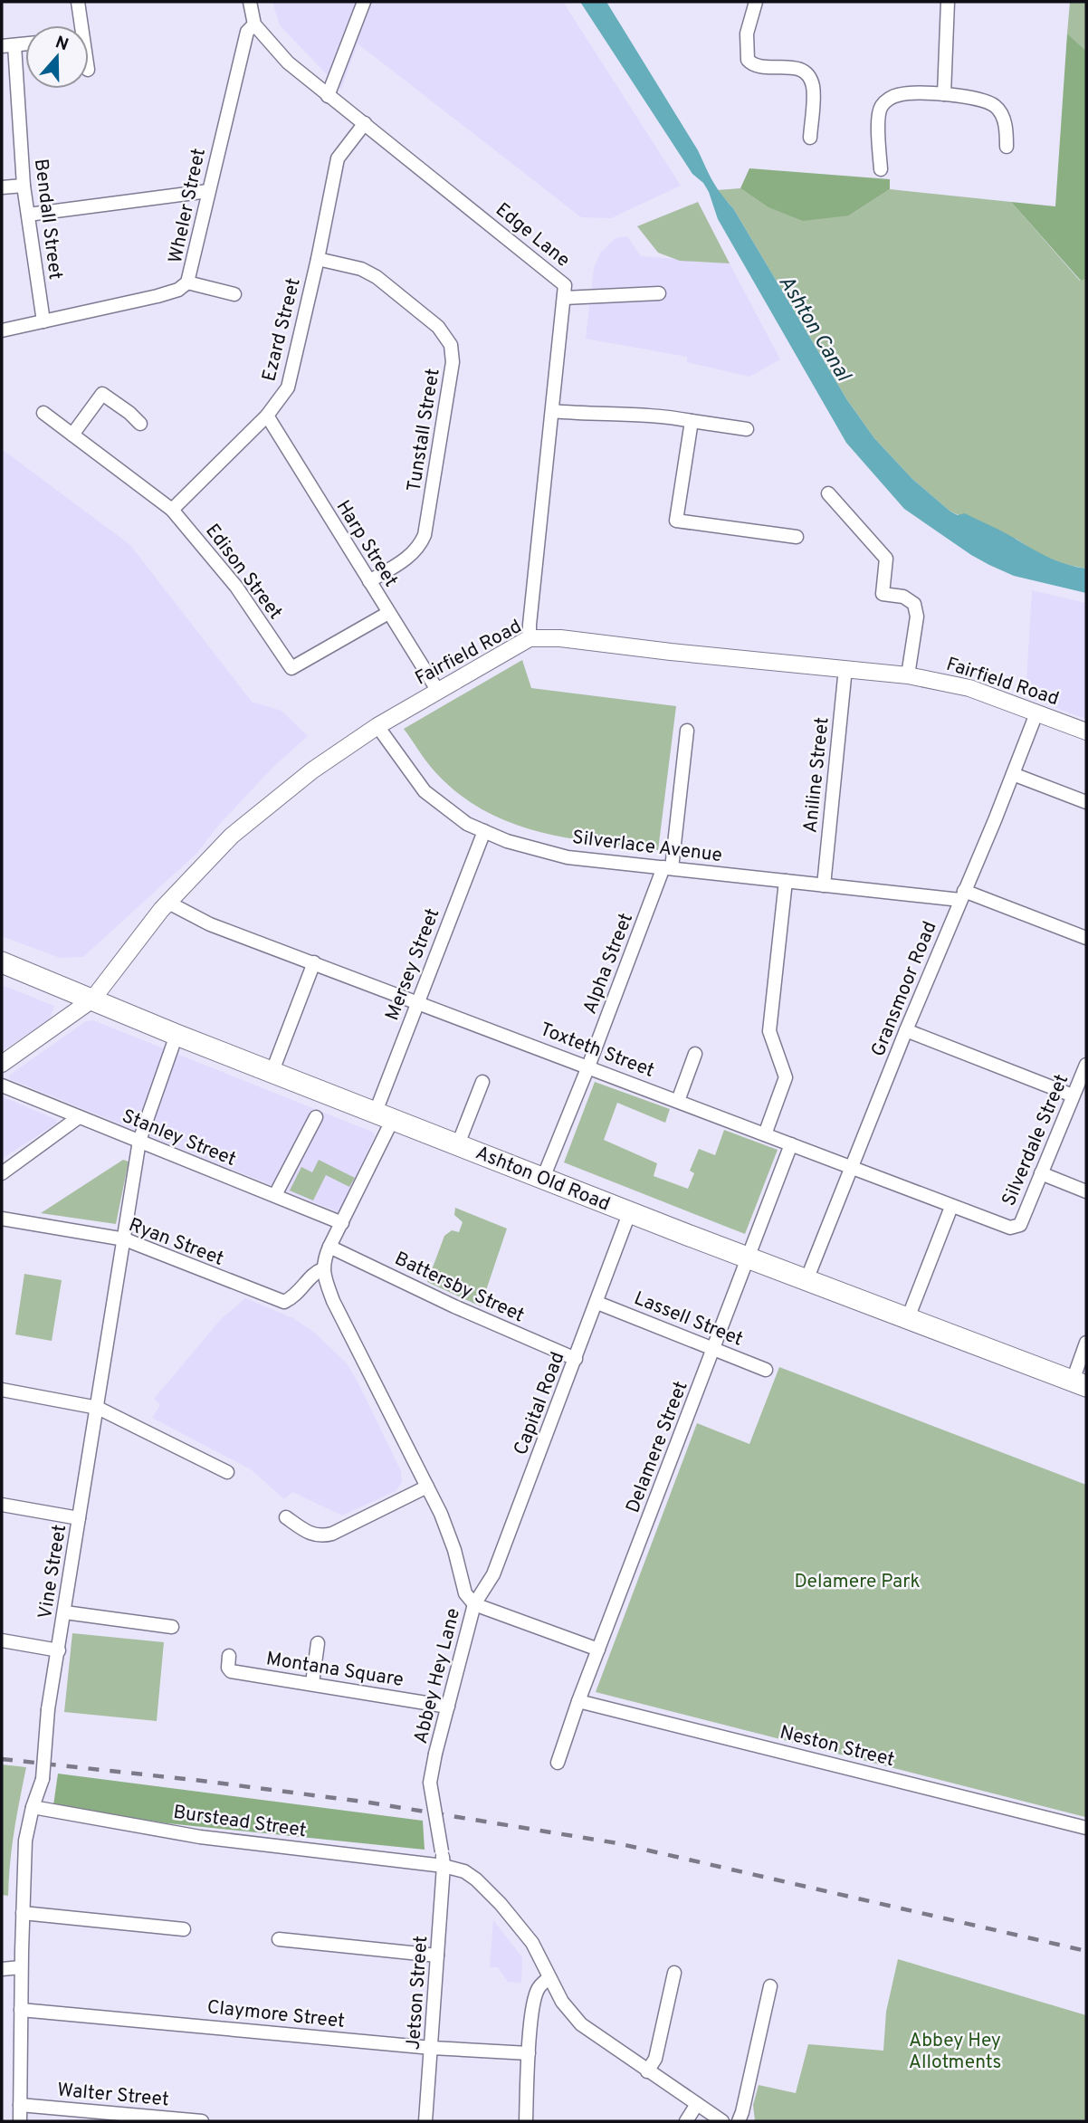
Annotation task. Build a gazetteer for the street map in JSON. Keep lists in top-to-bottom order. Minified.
{"streets":{"highway":["Ashton Old Road"],"street":["Wheler Street","Bendall Street","Edge Lane","Ezard Street","Tunstall Street","Harp Street","Edison Street","Fairfield Road","Aniline Street","Silverlace Avenue","Alpha Street","Mersey Street","Gransmoor Road","Toxteth Street","Stanley Street","Silverdale Street","Ryan Street","Battersby Street","Lassell Street","Capital Road","Delamere Street","Vine Street","Montana Square","Abbey Hey Lane","Neston Street","Burstead Street","Jetson Street","Claymore Street","Walter Street"]},"crossings":[["Wheler Street","Bendall Street"],["Wheler Street","Edge Lane"],["Edge Lane","Ezard Street"],["Edge Lane","Fairfield Road"],["Ezard Street","Tunstall Street"],["Ezard Street","Harp Street"],["Ezard Street","Edison Street"],["Tunstall Street","Harp Street"],["Harp Street","Edison Street"],["Harp Street","Fairfield Road"],["Fairfield Road","Aniline Street"],["Fairfield Road","Silverlace Avenue"],["Fairfield Road","Gransmoor Road"],["Fairfield Road","Toxteth Street"],["Fairfield Road","Ashton Old Road"],["Aniline Street","Silverlace Avenue"],["Silverlace Avenue","Alpha Street"],["Silverlace Avenue","Mersey Street"],["Silverlace Avenue","Gransmoor Road"],["Alpha Street","Toxteth Street"],["Alpha Street","Ashton Old Road"],["Mersey Street","Toxteth Street"],["Mersey Street","Ashton Old Road"],["Gransmoor Road","Toxteth Street"],["Gransmoor Road","Ashton Old Road"],["Toxteth Street","Silverdale Street"],["Toxteth Street","Delamere Street"],["Stanley Street","Vine Street"],["Ashton Old Road","Capital Road"],["Ashton Old Road","Delamere Street"],["Ashton Old Road","Vine Street"],["Ryan Street","Vine Street"],["Ryan Street","Abbey Hey Lane"],["Battersby Street","Capital Road"],["Lassell Street","Capital Road"],["Lassell Street","Delamere Street"],["Capital Road","Abbey Hey Lane"],["Delamere Street","Neston Street"],["Vine Street","Burstead Street"],["Vine Street","Claymore Street"],["Vine Street","Walter Street"],["Montana Square","Abbey Hey Lane"],["Abbey Hey Lane","Burstead Street"],["Abbey Hey Lane","Jetson Street"],["Burstead Street","Jetson Street"],["Jetson Street","Claymore Street"]],"water":["Ashton Canal"],"parks":["Delamere Park","Abbey Hey Allotments"],"north":"top"}
